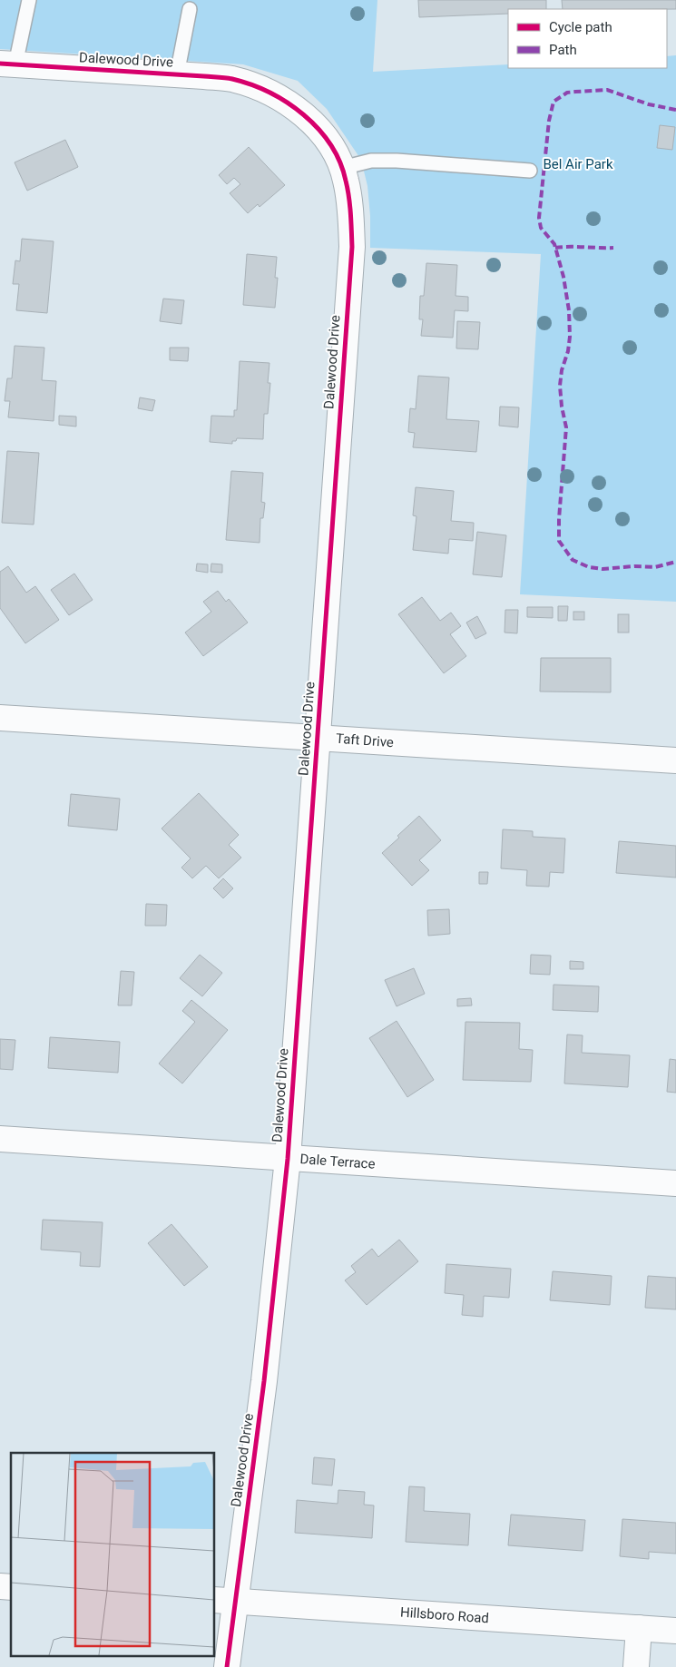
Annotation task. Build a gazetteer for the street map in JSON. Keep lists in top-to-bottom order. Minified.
{"streets":{"street":["Dalewood Drive","Taft Drive","Dale Terrace","Hillsboro Road"]},"crossings":[["Dalewood Drive","Taft Drive"],["Dalewood Drive","Dale Terrace"],["Dalewood Drive","Hillsboro Road"]],"parks":["Bel Air Park"],"legend":["Cycle path","Path"]}
